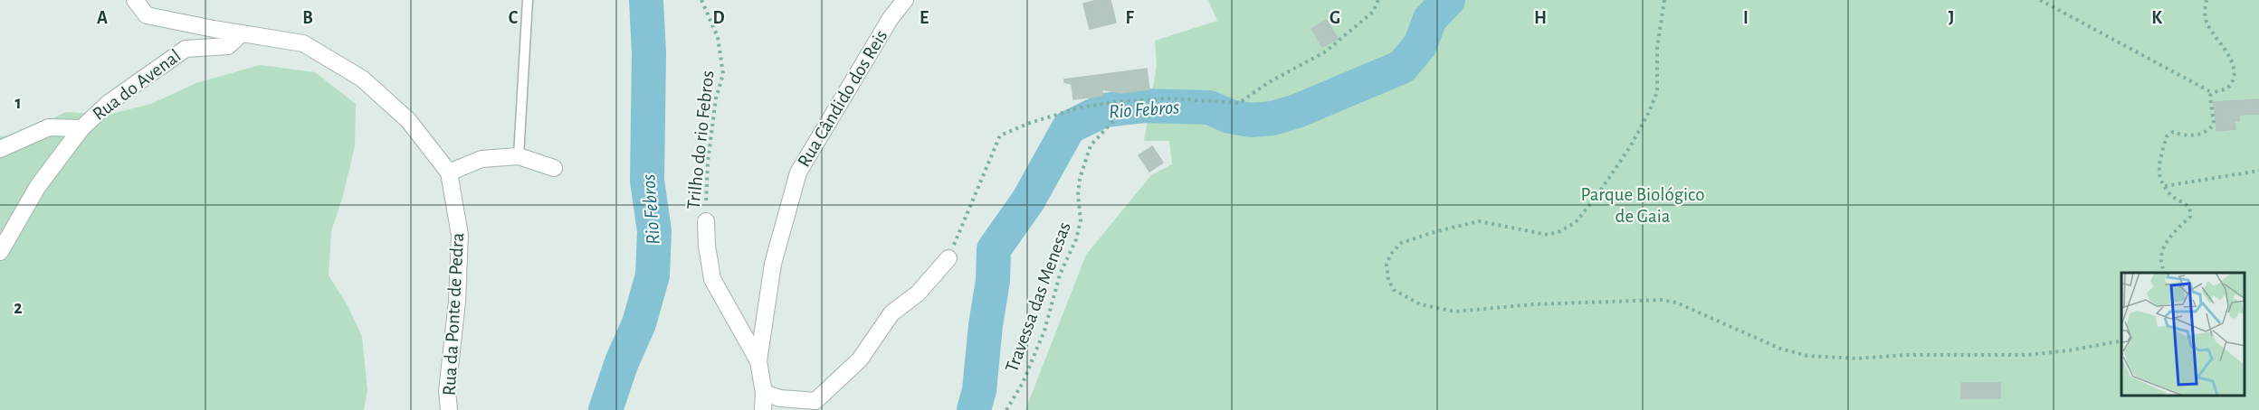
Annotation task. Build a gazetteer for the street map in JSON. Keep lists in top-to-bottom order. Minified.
{"streets":{"street":["Rua do Avenal","Rua Cândido dos Reis","Rua da Ponte de Pedra"],"path":["Trilho do rio Febros","Travessa das Menesas"]},"crossings":[["Rua do Avenal","Rua da Ponte de Pedra"],["Rua Cândido dos Reis","Trilho do rio Febros"]],"water":["Rio Febros"],"parks":["Parque Biológico de Gaia"],"grid":{"columns":["A","B","C","D","E","F","G","H","I","J","K"],"rows":["1","2"]}}
